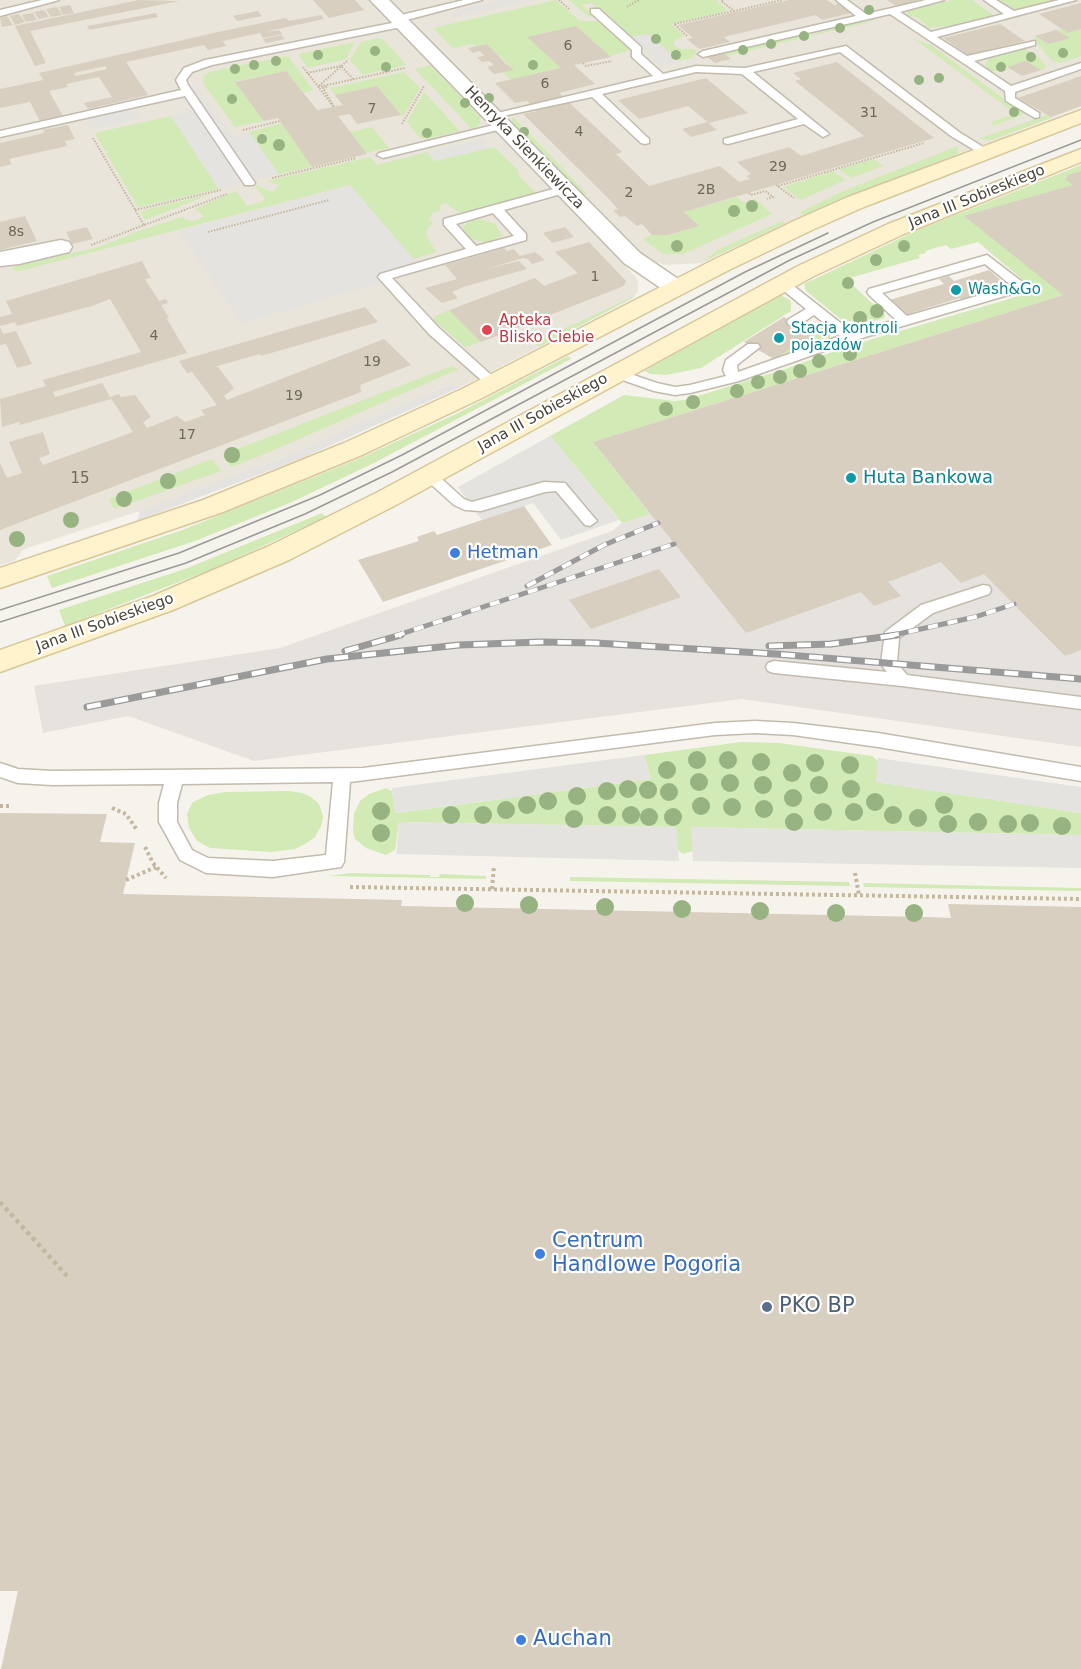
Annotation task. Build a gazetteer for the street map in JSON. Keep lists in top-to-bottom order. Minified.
{"streets":{"main road":["Jana III Sobieskiego"],"street":["Henryka Sienkiewicza"]},"places":["Wash&Go","Apteka Blisko Ciebie","Stacja kontroli pojazdów","Huta Bankowa","Hetman","Centrum Handlowe Pogoria","PKO BP","Auchan"],"house_numbers":["6","6","7","31","4","29","2B","2","8s","1","4","19","19","17","15"]}
